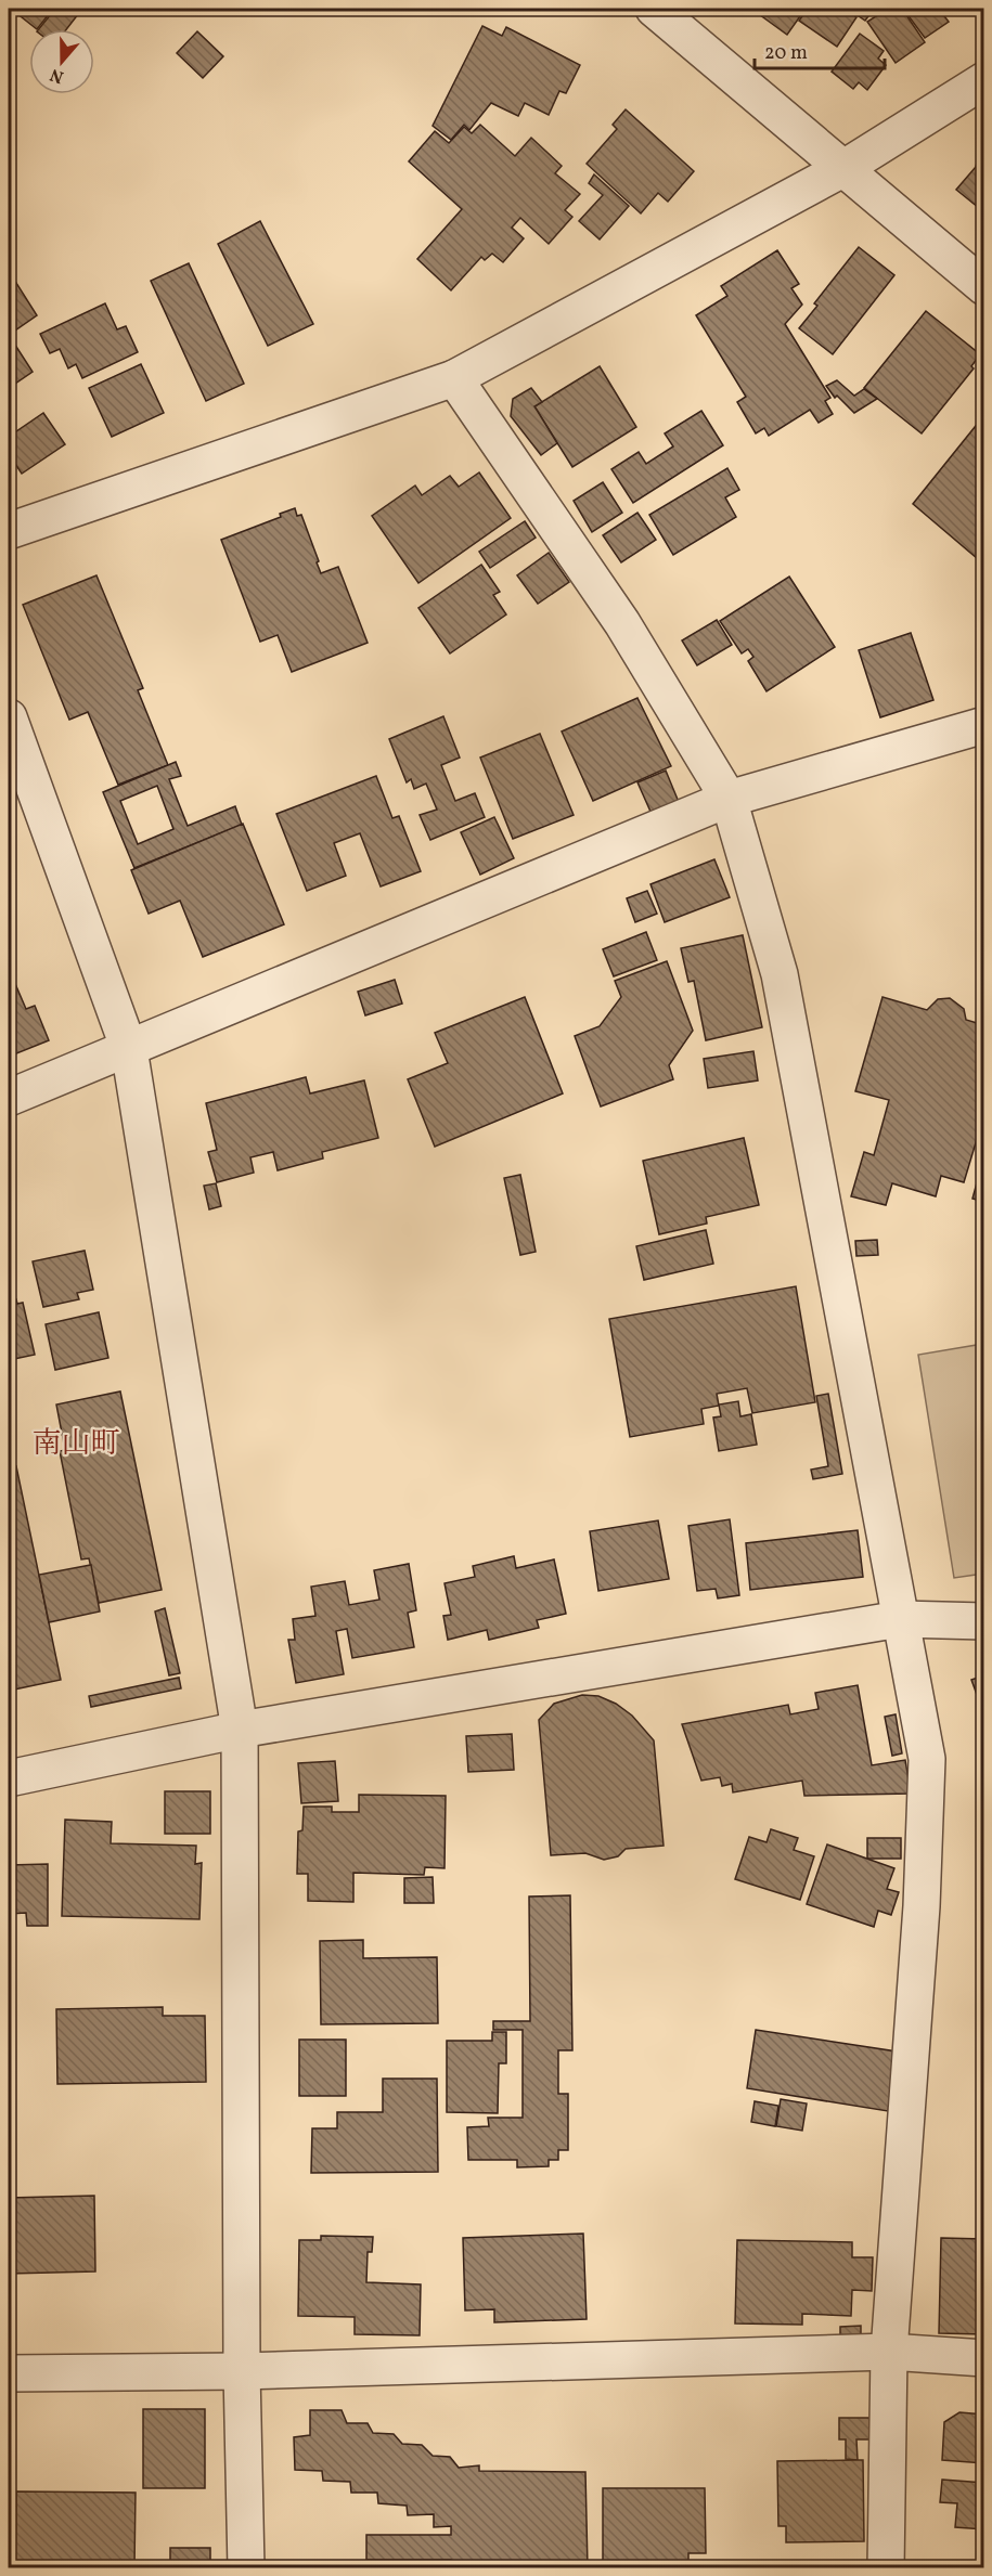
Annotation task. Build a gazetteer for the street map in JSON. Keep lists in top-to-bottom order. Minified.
{"districts":["南山町"],"scale_bar":"20 m","north":"bottom"}
